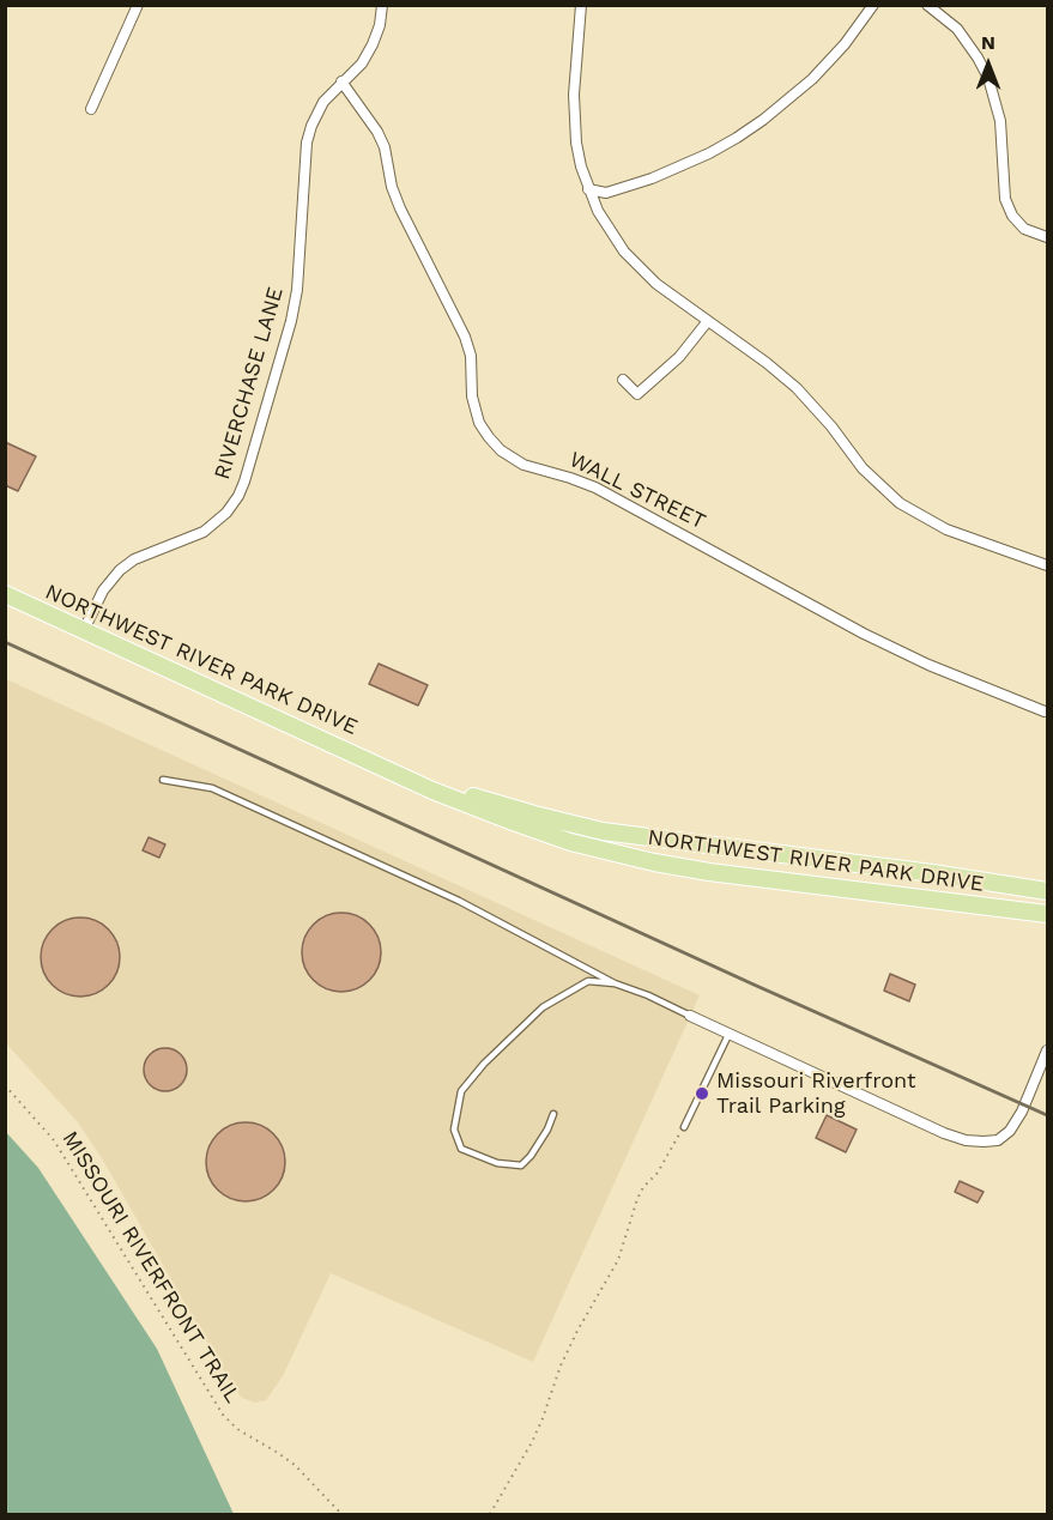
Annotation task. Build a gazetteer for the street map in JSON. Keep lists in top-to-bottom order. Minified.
{"streets":{"main road":["NORTHWEST RIVER PARK DRIVE"],"street":["RIVERCHASE LANE","WALL STREET"],"path":["MISSOURI RIVERFRONT TRAIL"]},"crossings":[["RIVERCHASE LANE","WALL STREET"],["RIVERCHASE LANE","NORTHWEST RIVER PARK DRIVE"]],"places":["Missouri Riverfront Trail Parking"],"north":"top"}
